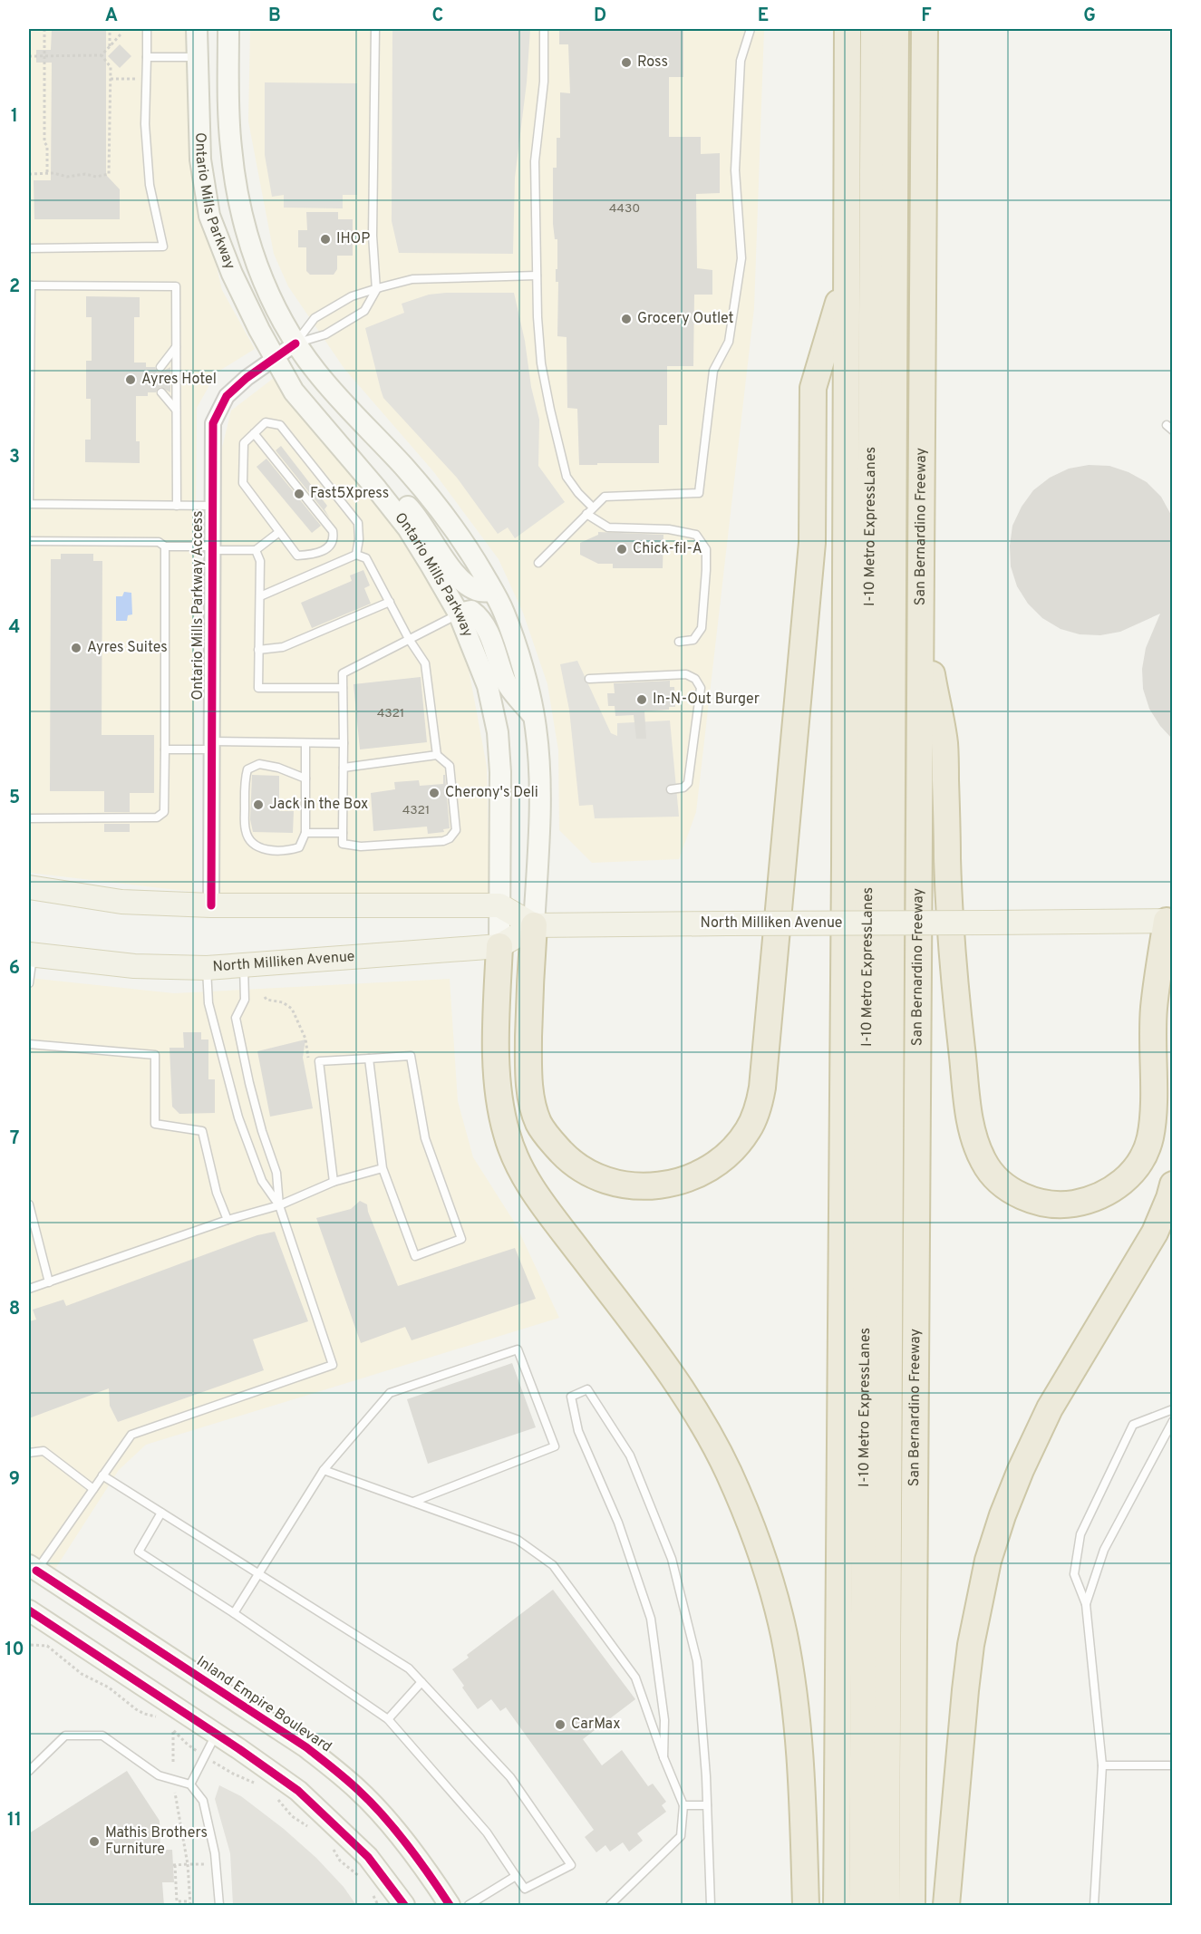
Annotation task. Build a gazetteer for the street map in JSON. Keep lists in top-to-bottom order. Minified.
{"streets":{"highway":["I-10 Metro ExpressLanes","San Bernardino Freeway"],"main road":["Ontario Mills Parkway","North Milliken Avenue","Inland Empire Boulevard"],"street":["Ontario Mills Parkway Access"]},"crossings":[["Ontario Mills Parkway","Ontario Mills Parkway Access"],["Ontario Mills Parkway","North Milliken Avenue"]],"places":["Ross","IHOP","Grocery Outlet","Ayres Hotel","Fast5Xpress","Chick-fil-A","Ayres Suites","In-N-Out Burger","Cherony's Deli","Jack in the Box","CarMax","Mathis Brothers Furniture"],"house_numbers":["4430","4321","4321"],"grid":{"columns":["A","B","C","D","E","F","G"],"rows":["1","2","3","4","5","6","7","8","9","10","11"]}}
